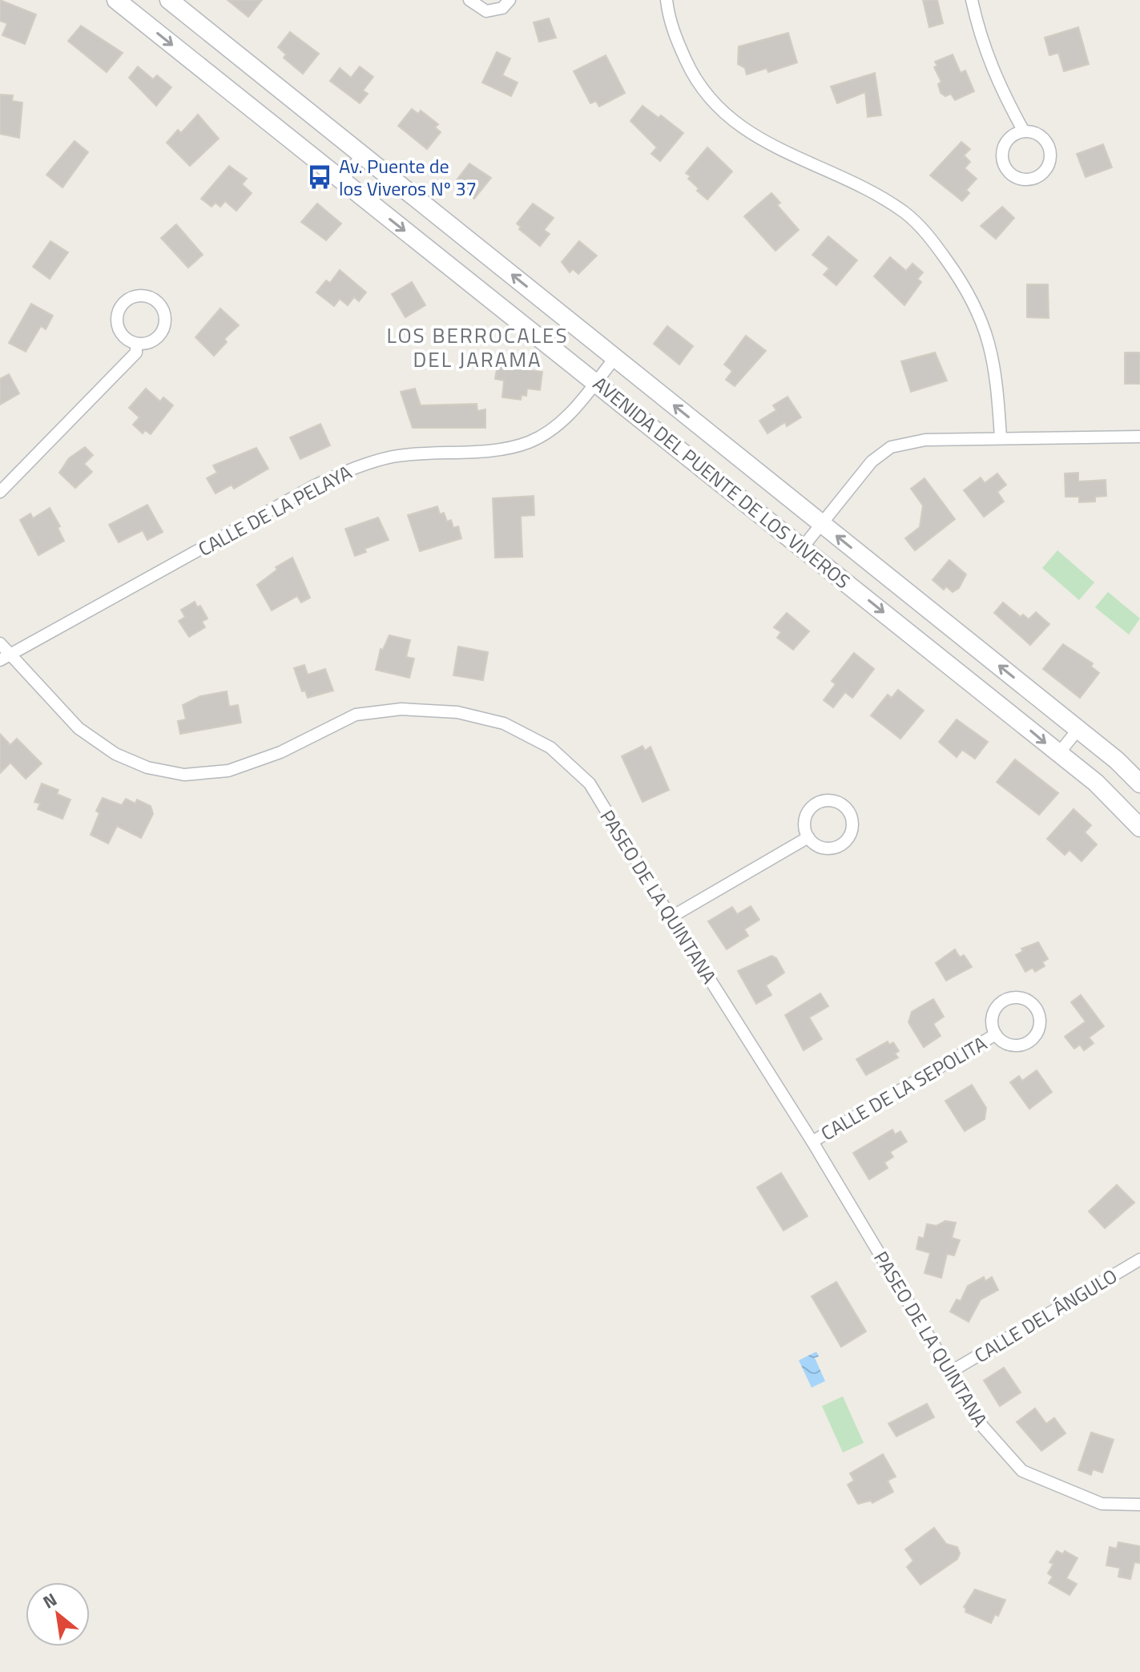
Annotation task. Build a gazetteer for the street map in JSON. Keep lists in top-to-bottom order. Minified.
{"streets":{"street":["AVENIDA DEL PUENTE DE LOS VIVEROS","CALLE DE LA PELAYA","PASEO DE LA QUINTANA","CALLE DE LA SEPOLITA","CALLE DEL ÁNGULO"]},"crossings":[["AVENIDA DEL PUENTE DE LOS VIVEROS","CALLE DE LA PELAYA"],["CALLE DE LA PELAYA","PASEO DE LA QUINTANA"],["PASEO DE LA QUINTANA","CALLE DE LA SEPOLITA"],["PASEO DE LA QUINTANA","CALLE DEL ÁNGULO"]],"districts":["LOS BERROCALES DEL JARAMA"],"places":{"bus stop":["Av. Puente de los Viveros Nº 37"]},"north":"top left"}
